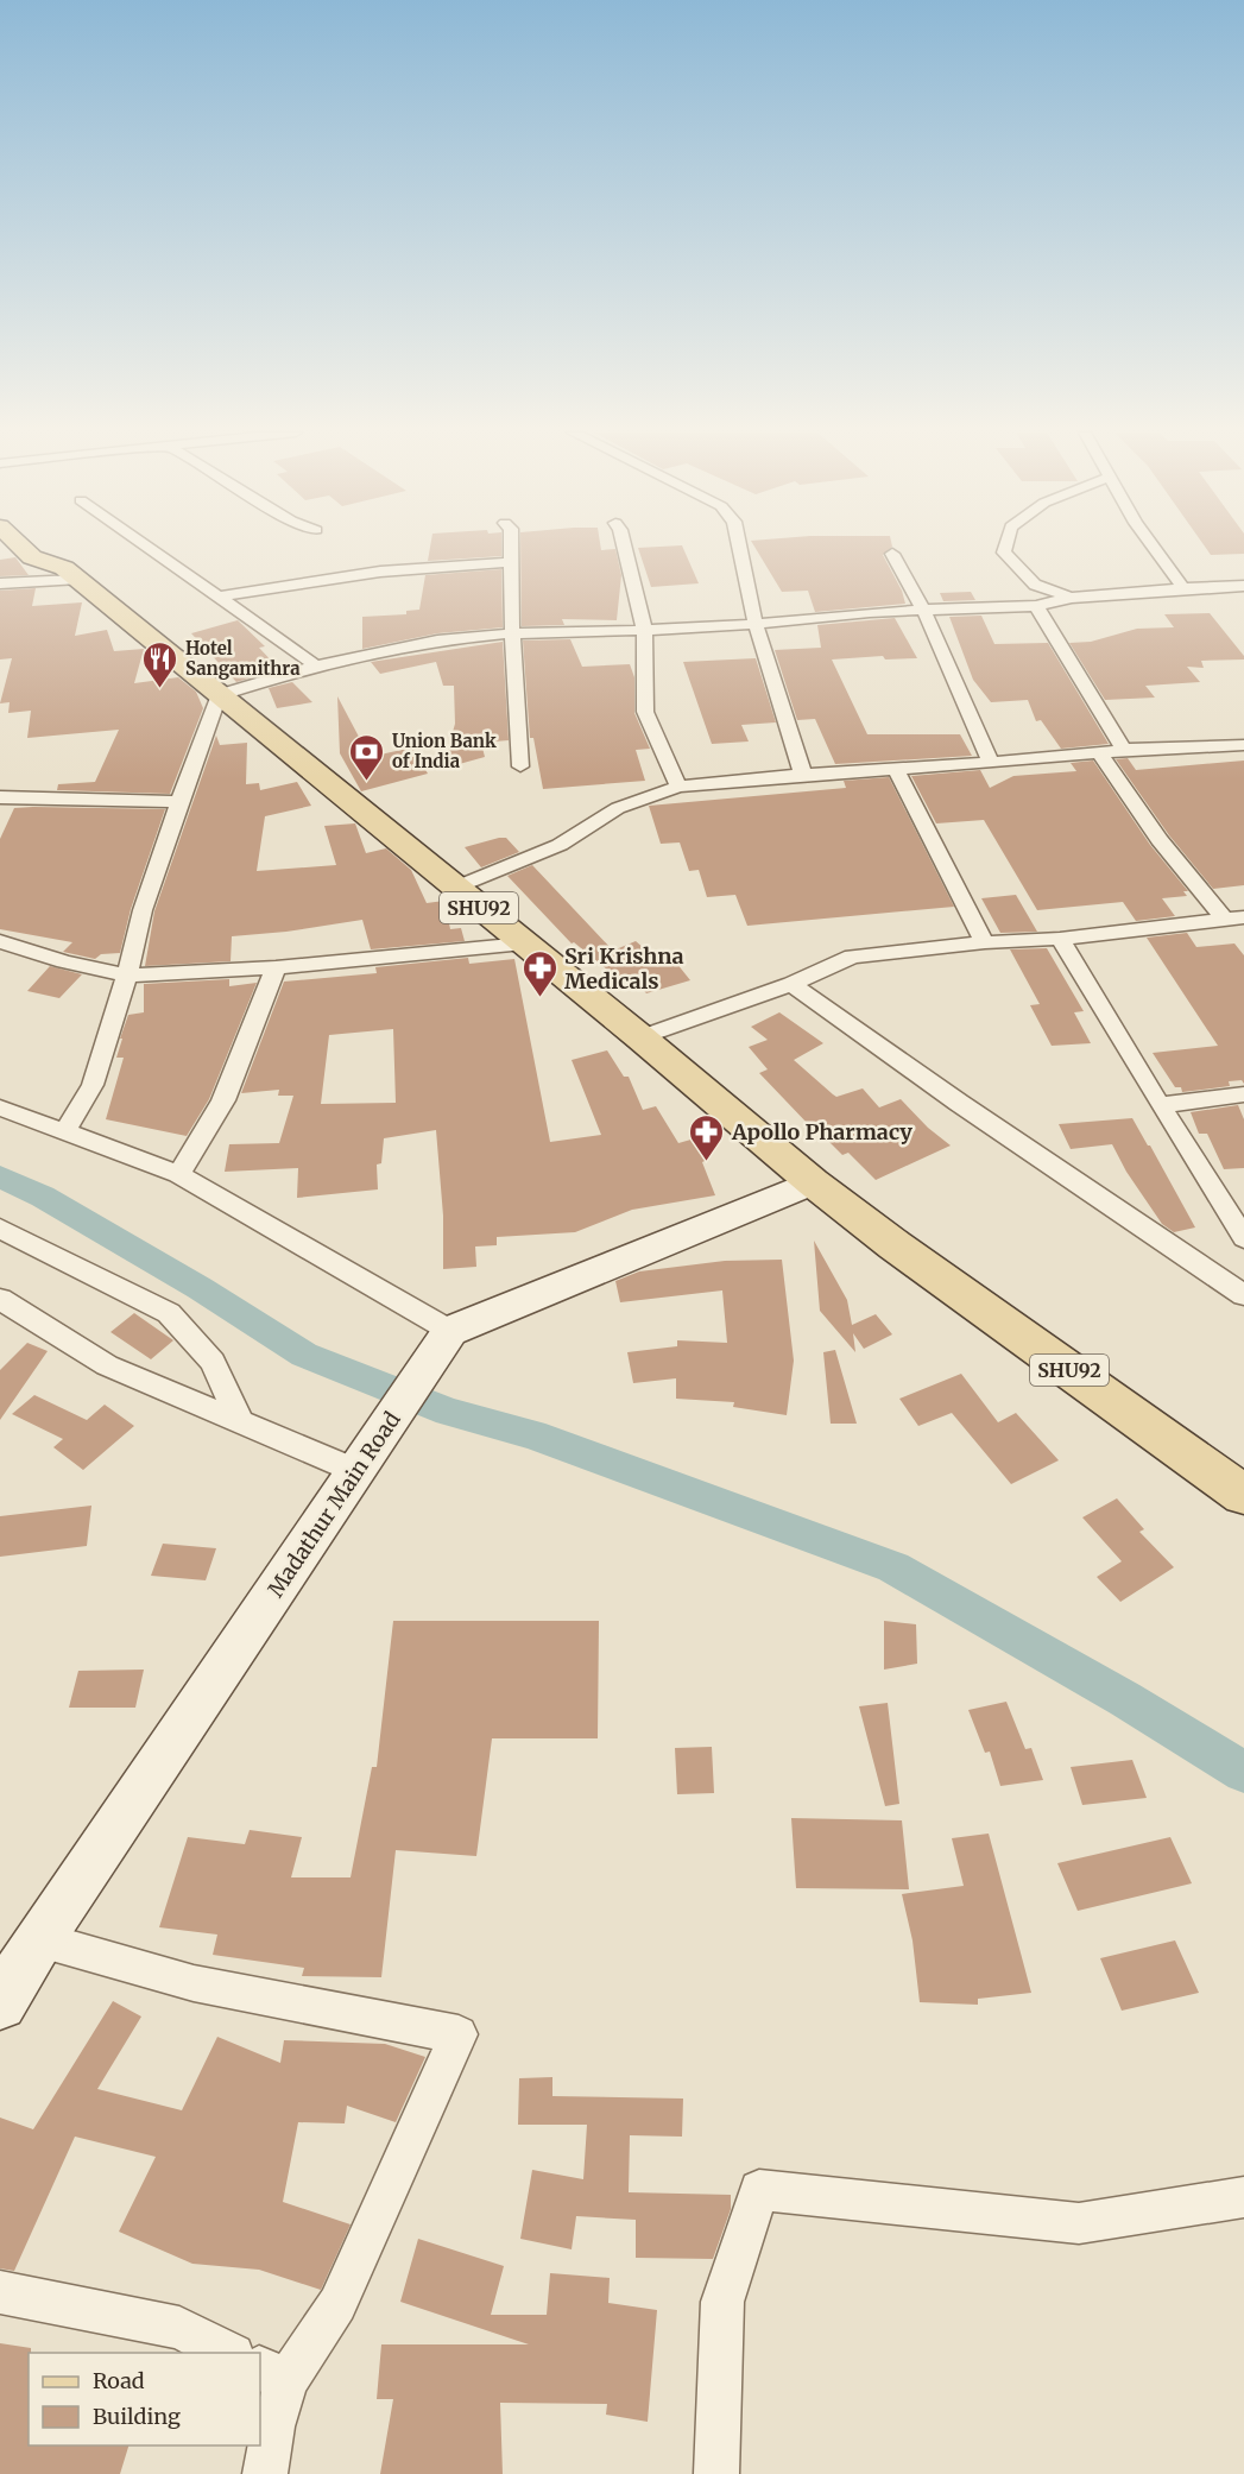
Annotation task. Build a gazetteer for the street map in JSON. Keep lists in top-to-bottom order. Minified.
{"streets":{"main road":["SHU92"],"street":["Madathur Main Road"]},"places":{"restaurant":["Hotel Sangamithra"],"bank":["Union Bank of India"],"pharmacy":["Sri Krishna Medicals","Apollo Pharmacy"]},"legend":["Road","Building"]}
